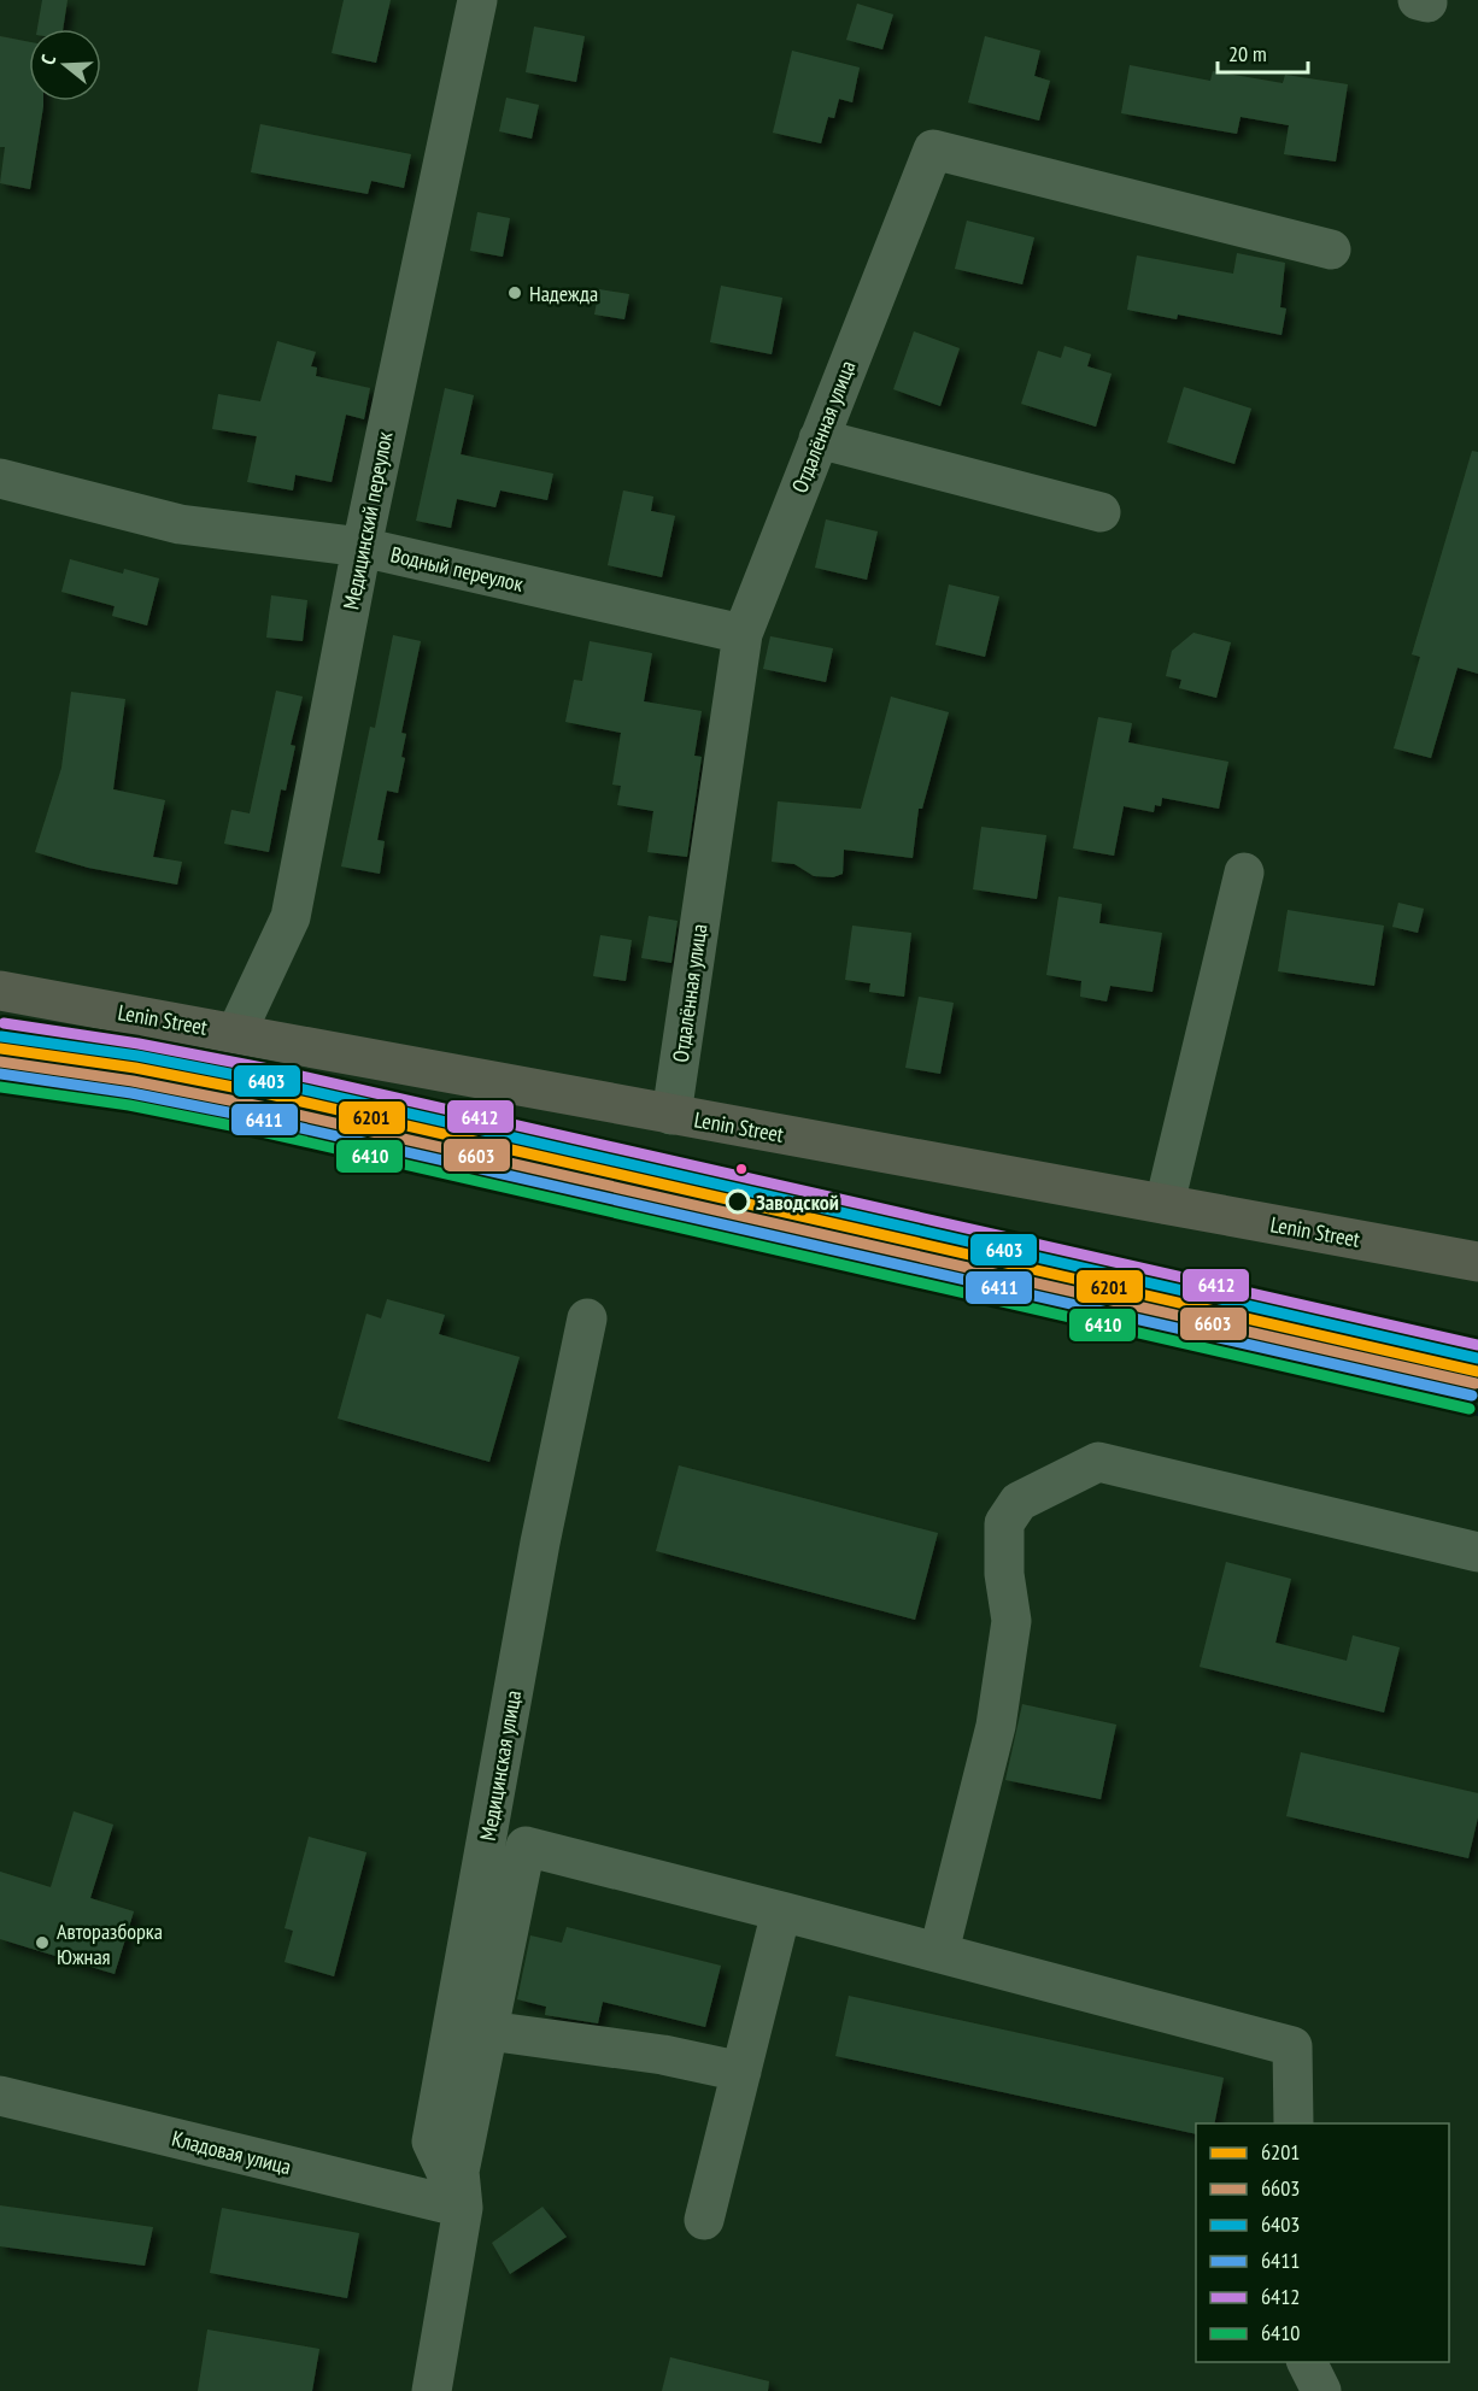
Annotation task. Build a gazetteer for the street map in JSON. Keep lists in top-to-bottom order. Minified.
{"streets":{"main road":["Lenin Street"],"street":["Отдалённая улица","Медицинский переулок","Водный переулок","Медицинская улица","Кладовая улица"]},"crossings":[["Отдалённая улица","Водный переулок"],["Отдалённая улица","Lenin Street"],["Медицинский переулок","Водный переулок"],["Медицинский переулок","Lenin Street"],["Медицинская улица","Кладовая улица"]],"places":["Надежда","Заводской","Авторазборка Южная"],"lines":["transit line 6412","transit line 6403","transit line 6201","transit line 6603","transit line 6411","transit line 6410"],"legend":["6201","6603","6403","6411","6412","6410"],"scale_bar":"20 m","north":"left"}
